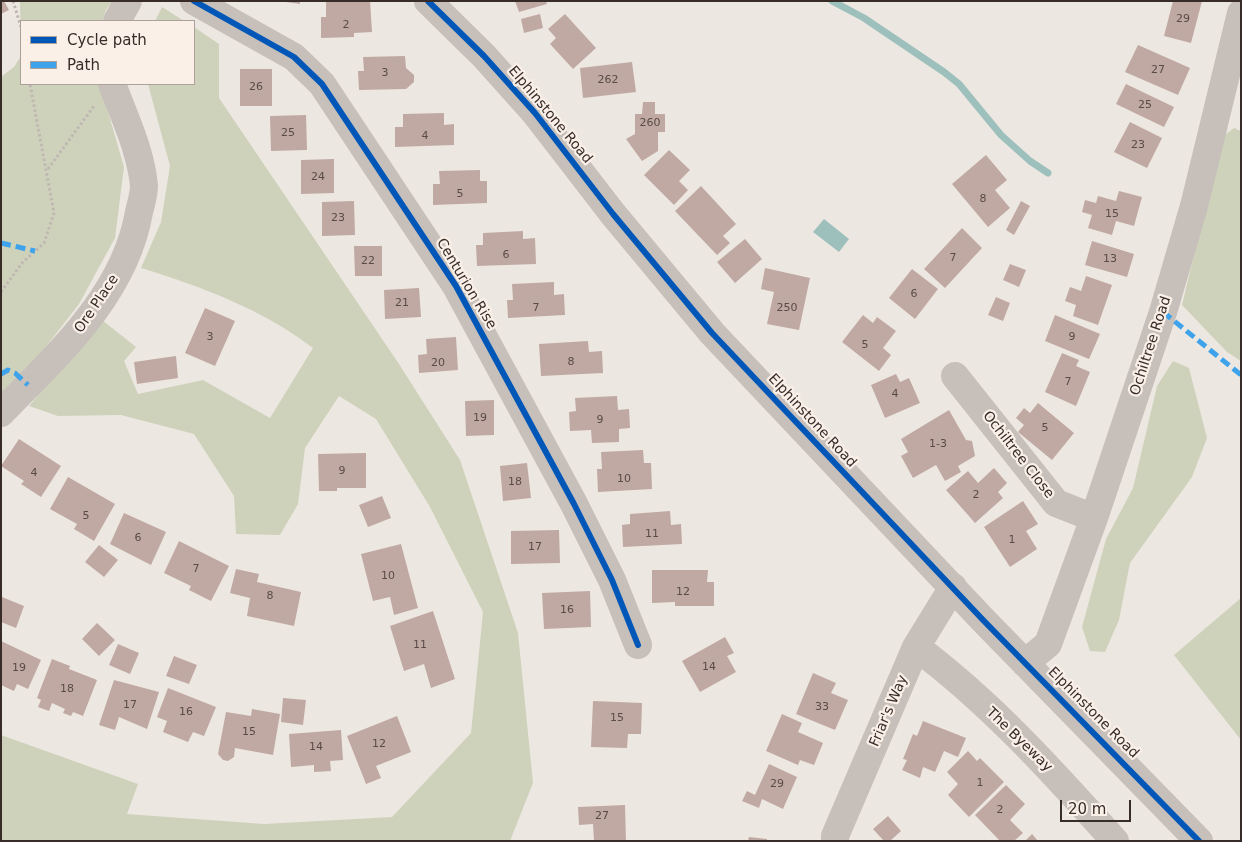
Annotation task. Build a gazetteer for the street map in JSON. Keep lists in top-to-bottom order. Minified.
{"streets":{"street":["Elphinstone Road","Centurion Rise","Ore Place","Ochiltree Road","Ochiltree Close","Friar's Way","The Byeway"]},"crossings":[["Elphinstone Road","Ochiltree Road"],["Elphinstone Road","Friar's Way"],["Ochiltree Road","Ochiltree Close"],["Friar's Way","The Byeway"]],"house_numbers":["29","2","27","3","262","26","25","260","25","4","23","24","5","8","15","23","6","7","13","22","6","21","7","250","3","9","5","8","20","7","4","19","9","5","1-3","9","4","10","18","2","5","11","6","1","17","7","10","12","8","16","11","14","19","18","17","33","16","15","15","12","14","1","29","2","27"],"legend":["Cycle path","Path"],"scale_bar":"20 m"}
